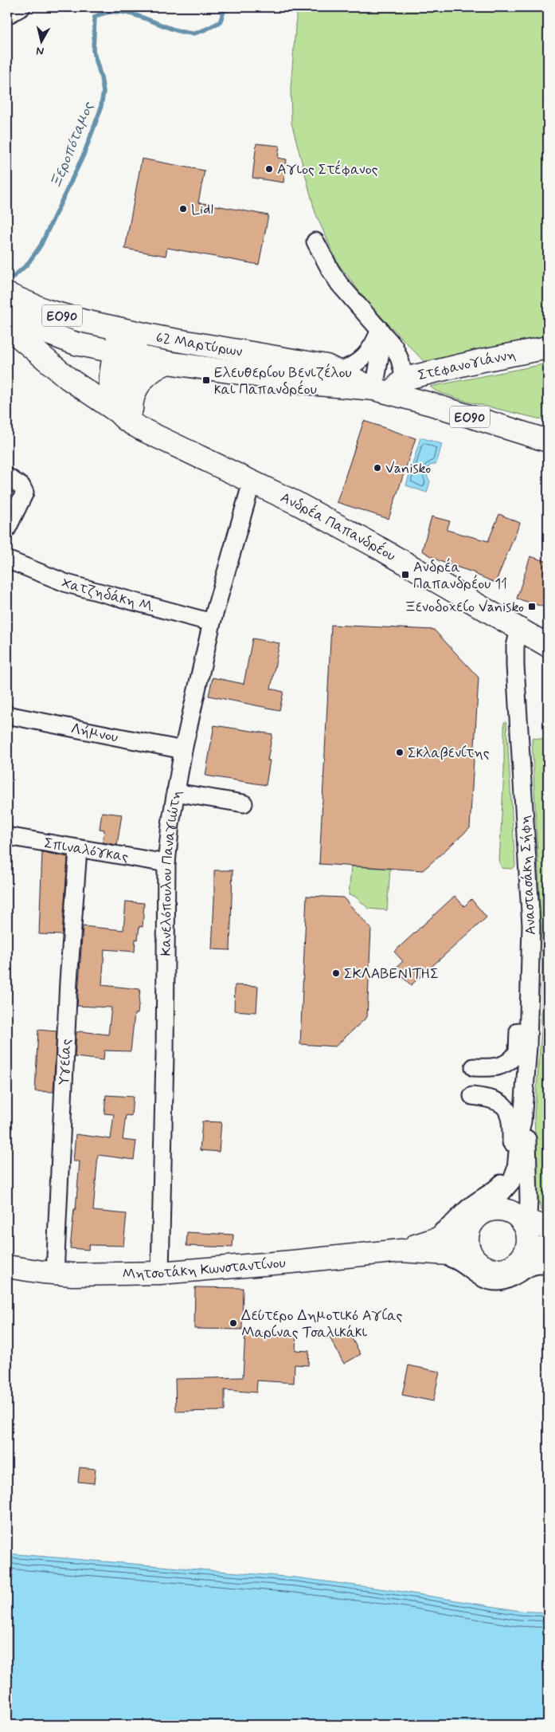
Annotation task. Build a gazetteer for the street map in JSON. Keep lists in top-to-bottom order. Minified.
{"streets":{"main road":["ΕΟ90","62 Μαρτύρων","Στεφανογιάννη","Ανδρέα Παπανδρέου","Μητσοτάκη Κωνσταντίνου"],"street":["Χατζηδάκη Μ.","Λήμνου","Σπιναλόγκας","Κανελόπουλου Παναγιώτη","Αναστασάκη Σήφη","Υγείας"]},"crossings":[["ΕΟ90","62 Μαρτύρων"],["ΕΟ90","Στεφανογιάννη"],["62 Μαρτύρων","Στεφανογιάννη"],["62 Μαρτύρων","Ανδρέα Παπανδρέου"],["Ανδρέα Παπανδρέου","Κανελόπουλου Παναγιώτη"],["Ανδρέα Παπανδρέου","Αναστασάκη Σήφη"],["Χατζηδάκη Μ.","Κανελόπουλου Παναγιώτη"],["Λήμνου","Κανελόπουλου Παναγιώτη"],["Σπιναλόγκας","Κανελόπουλου Παναγιώτη"],["Σπιναλόγκας","Υγείας"],["Κανελόπουλου Παναγιώτη","Μητσοτάκη Κωνσταντίνου"],["Υγείας","Μητσοτάκη Κωνσταντίνου"]],"water":["Ξεροπόταμος"],"places":{"other":["Αγιος Στέφανος","Lidl","Vanisko","Σκλαβενίτης","ΣΚΛΑΒΕΝΙΤΗΣ","Δεύτερο Δημοτικό Αγίας Μαρίνας Τσαλικάκι"],"transit":["Ελευθερίου Βενιζέλου και Παπανδρέου","Ανδρέα Παπανδρέου 11","Ξενοδοχείο Vanisko"]},"north":"bottom"}
